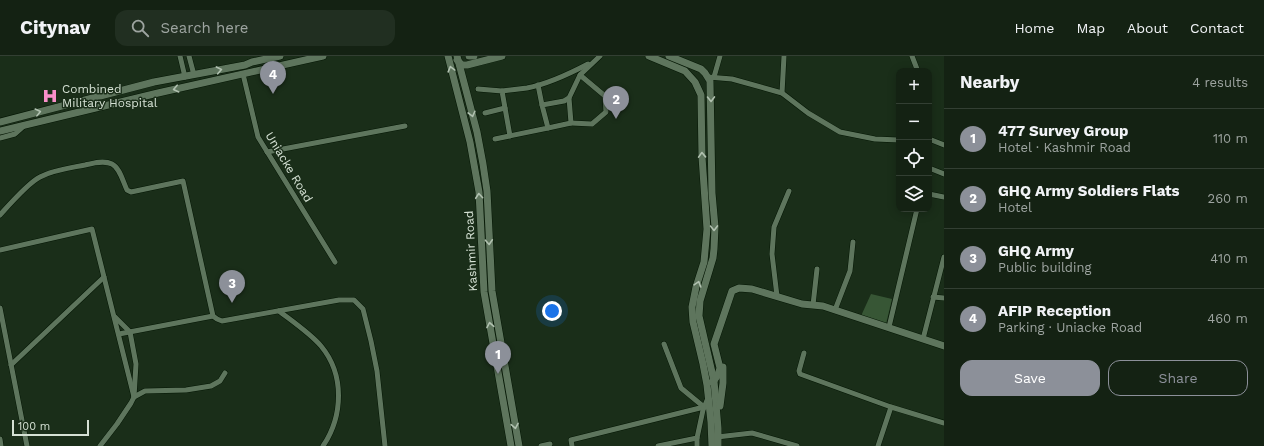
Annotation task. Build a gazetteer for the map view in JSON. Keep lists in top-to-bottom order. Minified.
{"streets":{"main road":["Kashmir Road"],"street":["Uniacke Road"]},"places":{"hospital":["Combined Military Hospital"]},"scale_bar":"100 m","page":{"header":"Citynav","search":"Search here","nav":["Home","Map","About","Contact"],"heading":["Nearby","4 results"],"pins":["4","2","3","1"],"map_buttons":["+","−"],"list":[{"mark":"1","name":"477 Survey Group","note":"Hotel · Kashmir Road","value":"110 m"},{"mark":"2","name":"GHQ Army Soldiers Flats","note":"Hotel","value":"260 m"},{"mark":"3","name":"GHQ Army","note":"Public building","value":"410 m"},{"mark":"4","name":"AFIP Reception","note":"Parking · Uniacke Road","value":"460 m"}],"buttons":["Save","Share"],"scale":"100 m"}}
